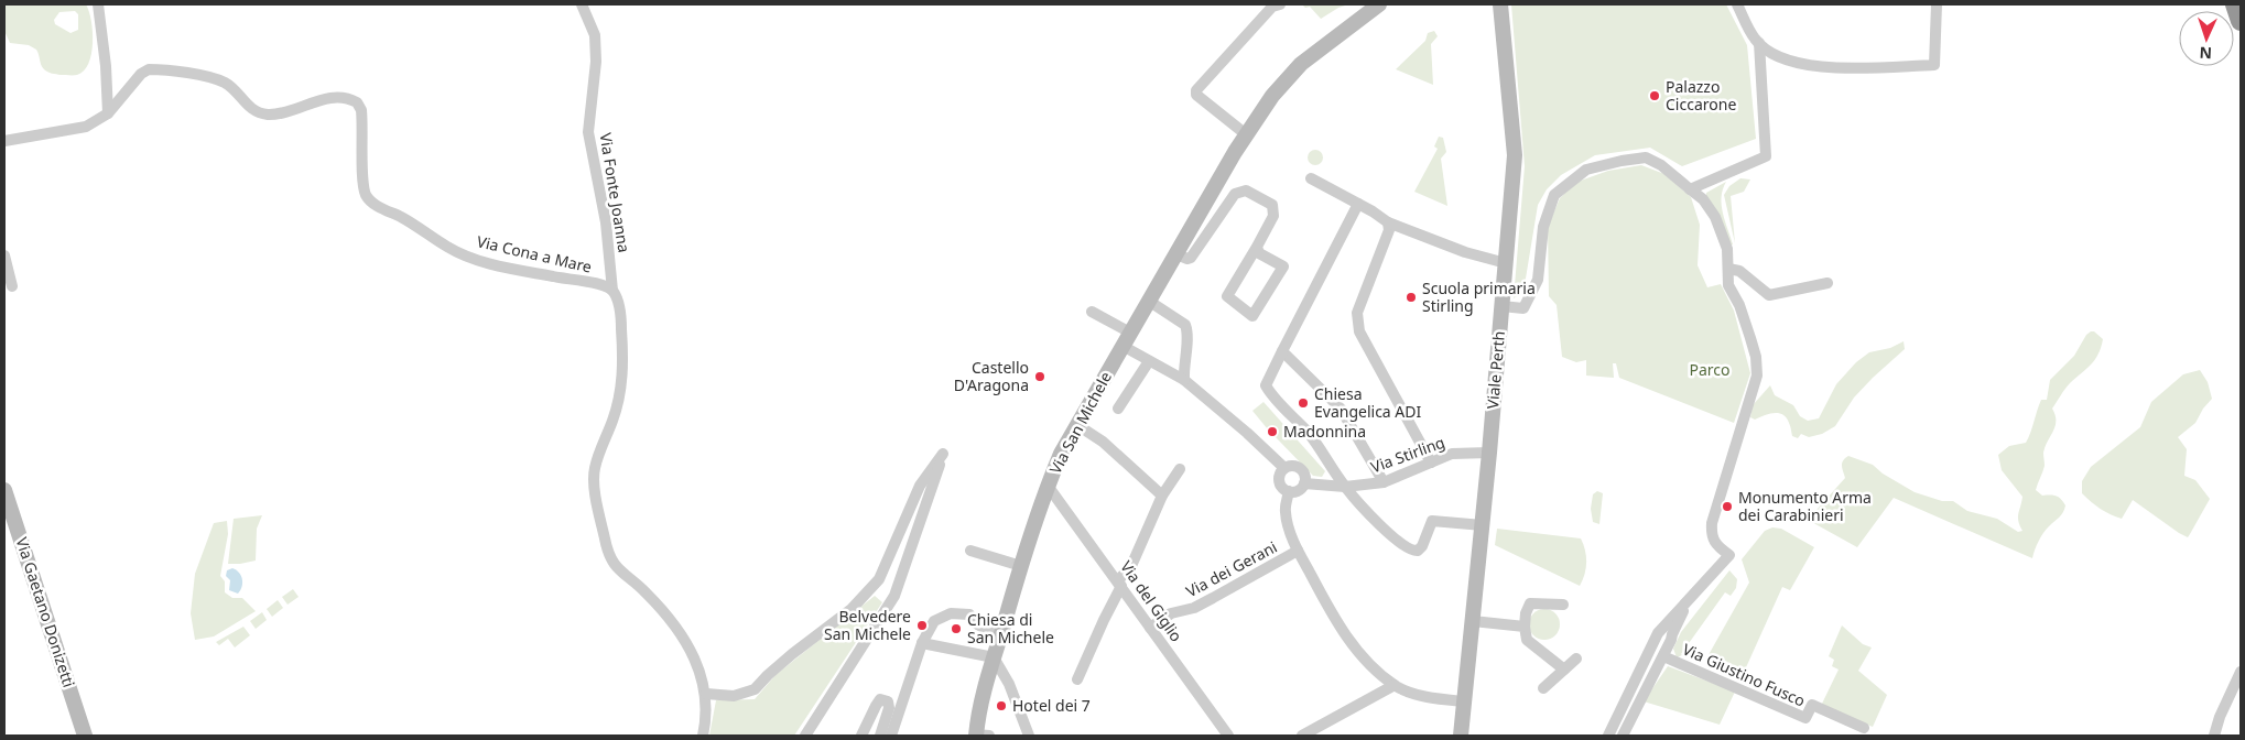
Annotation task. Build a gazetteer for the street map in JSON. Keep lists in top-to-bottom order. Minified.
{"streets":{"street":["Via Fonte Joanna","Via Cona a Mare","Viale Perth","Via San Michele","Via Stirling","Via dei Gerani","Via del Giglio","Via Gaetano Donizetti","Via Giustino Fusco"]},"crossings":[["Via Fonte Joanna","Via Cona a Mare"],["Viale Perth","Via Stirling"],["Via San Michele","Via del Giglio"],["Via dei Gerani","Via del Giglio"]],"parks":["Parco"],"places":["Palazzo Ciccarone","Scuola primaria Stirling","Castello D'Aragona","Chiesa Evangelica ADI","Madonnina","Monumento Arma dei Carabinieri","Belvedere San Michele","Chiesa di San Michele","Hotel dei 7"],"north":"bottom"}
